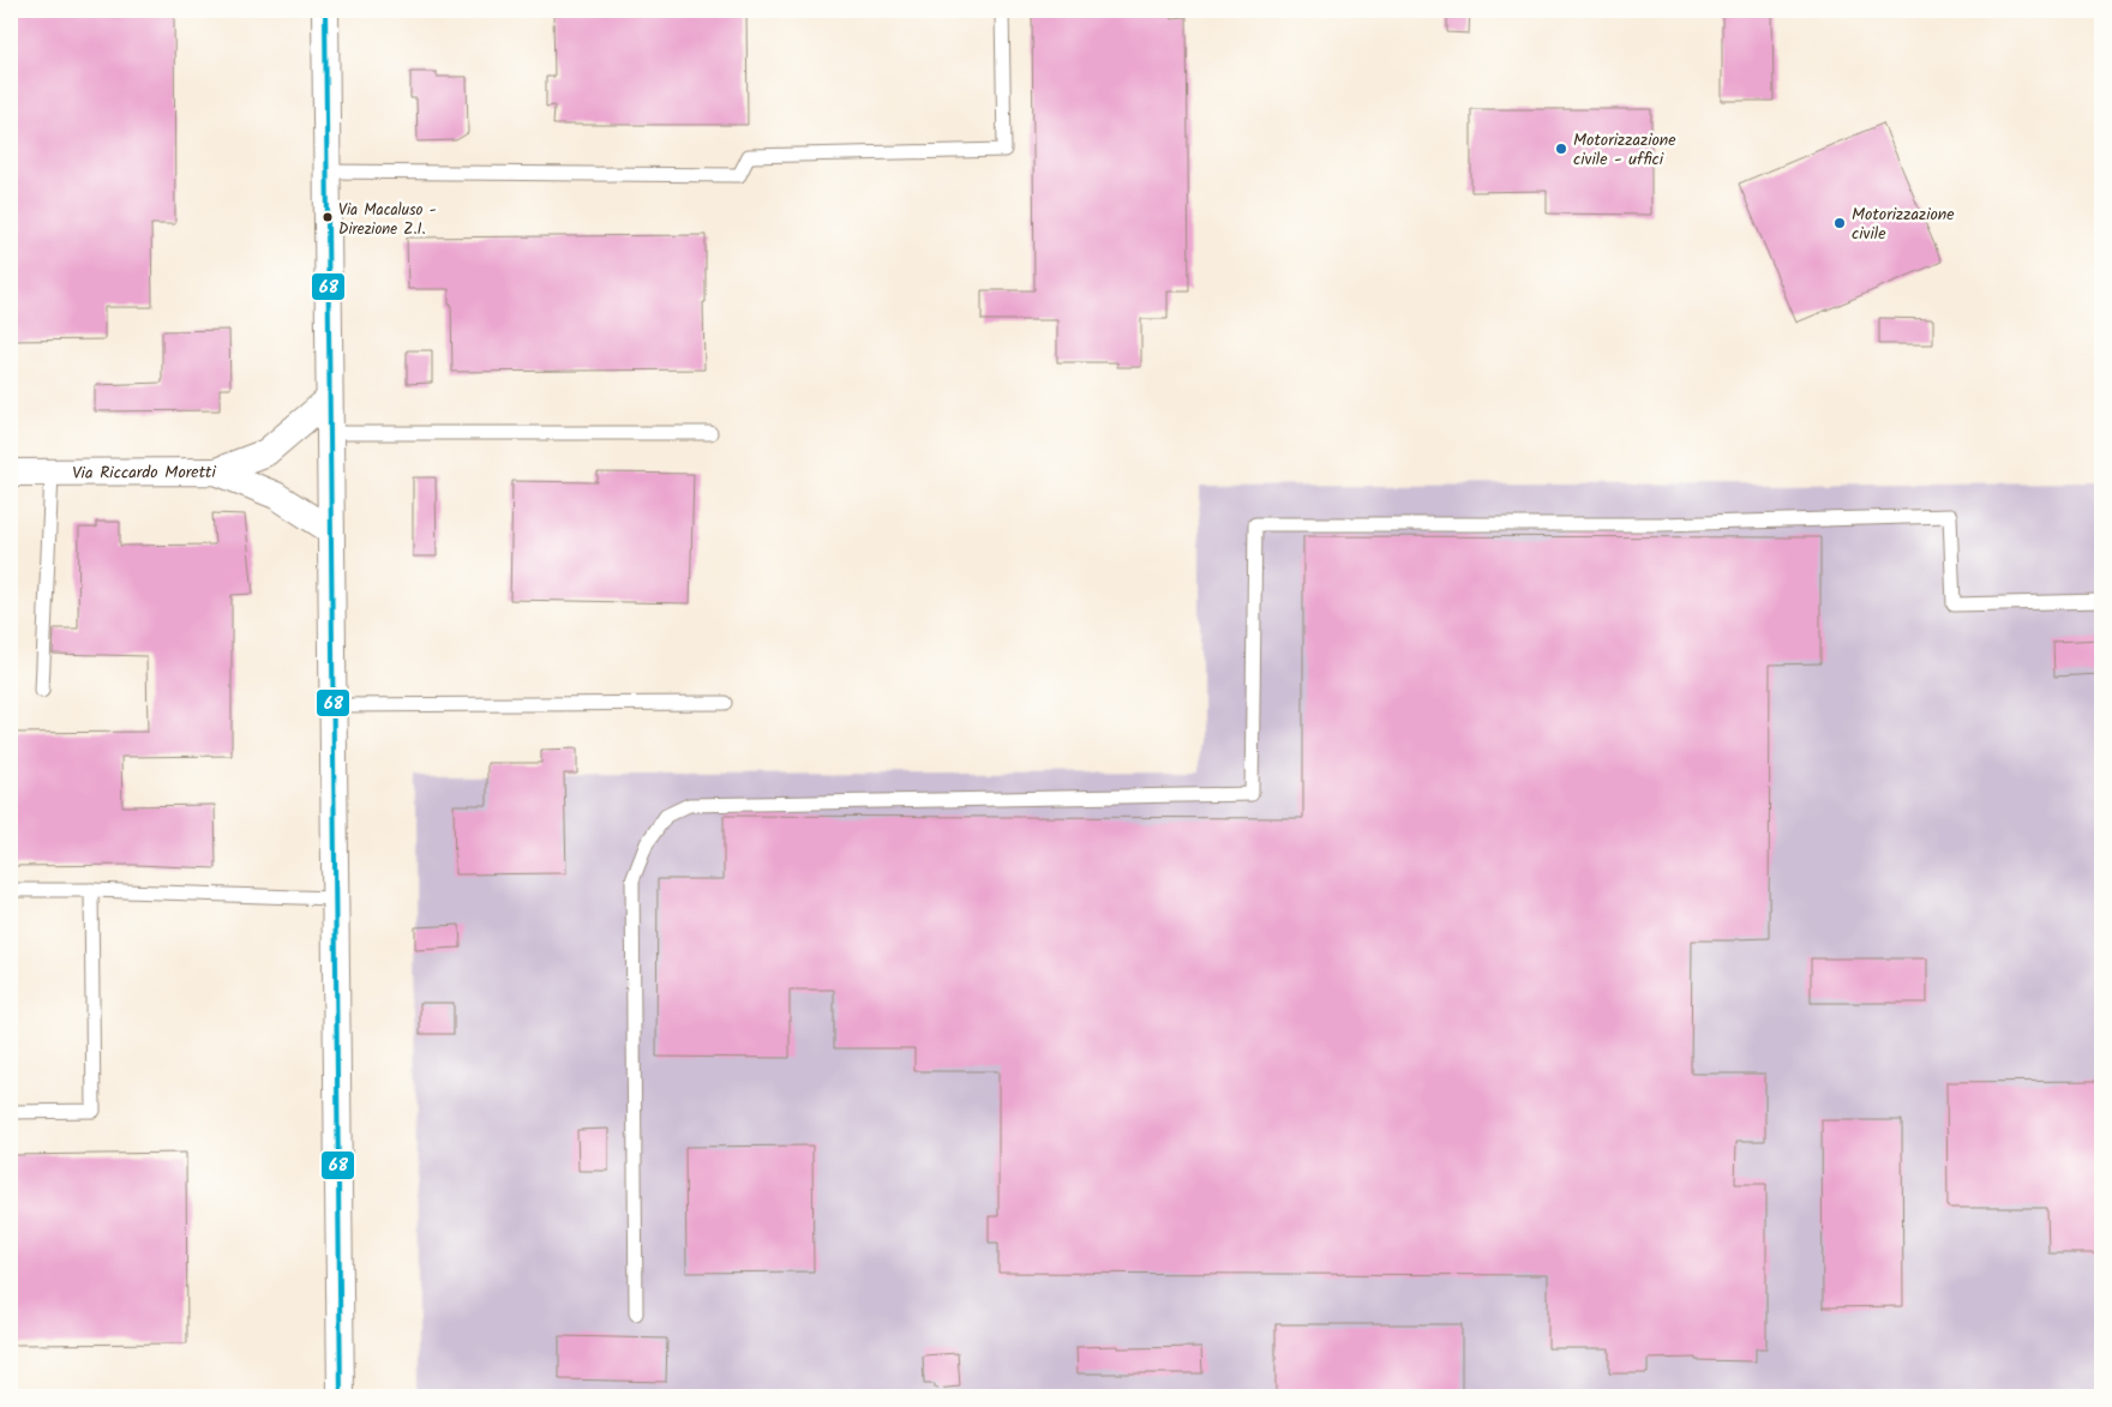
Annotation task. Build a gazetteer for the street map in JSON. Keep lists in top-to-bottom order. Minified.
{"streets":{"street":["Via Riccardo Moretti"]},"places":["Motorizzazione civile - uffici","Via Macaluso - Direzione Z.I.","Motorizzazione civile"],"lines":["transit line 68"]}
